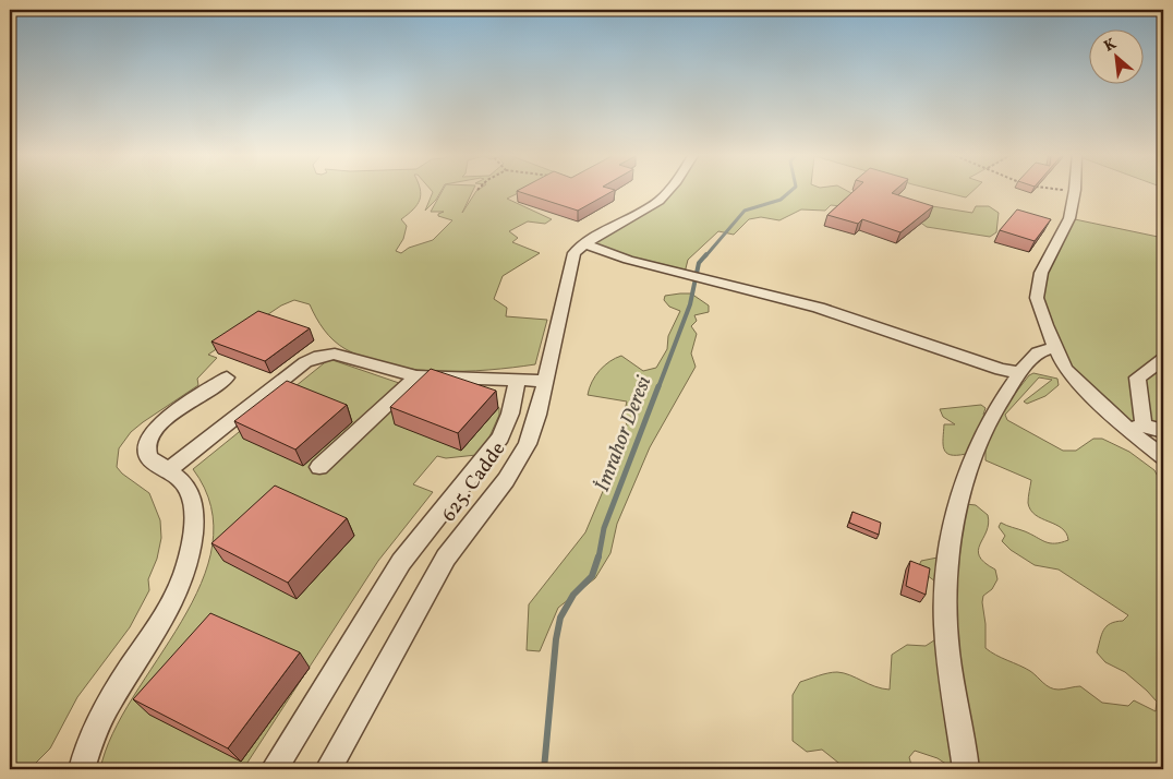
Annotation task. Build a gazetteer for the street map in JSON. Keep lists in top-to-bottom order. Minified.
{"streets":{"street":["625. Cadde"]},"water":["İmrahor Deresi"],"north":"top left"}
